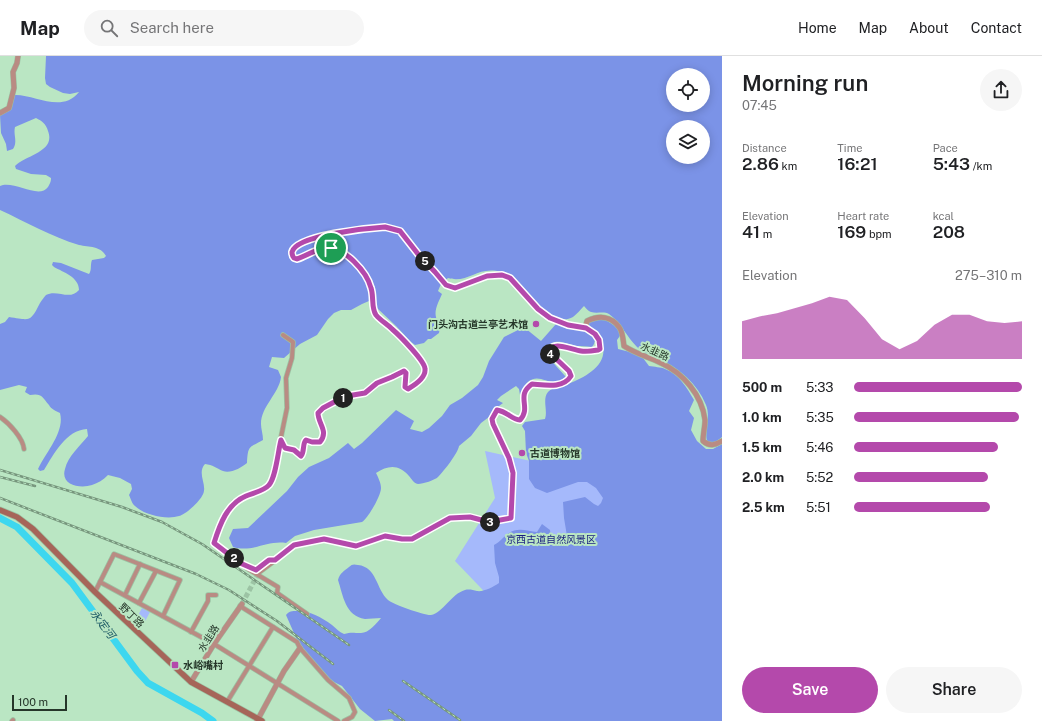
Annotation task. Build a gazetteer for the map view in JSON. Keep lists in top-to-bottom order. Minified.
{"streets":{"main road":["野丁路"],"street":["水韭路"]},"crossings":[["水韭路","野丁路"]],"water":["永定河"],"parks":["京西古道自然风景区"],"places":{"other":["门头沟古道兰亭艺术馆","古道博物馆"],"transit":["水峪嘴村"]},"scale_bar":"100 m","page":{"header":"Map","search":"Search here","nav":["Home","Map","About","Contact"],"heading":["Morning run","07:45"],"stats":[["Distance","2.86 km"],["Time","16:21"],["Pace","5:43 /km"],["Elevation","41 m"],["Heart rate","169 bpm"],["kcal","208"]],"pins":["5","4","1","3","2"],"chart":["Elevation","275–310 m"],"list":[{"name":"500 m","note":"5:33"},{"name":"1.0 km","note":"5:35"},{"name":"1.5 km","note":"5:46"},{"name":"2.0 km","note":"5:52"},{"name":"2.5 km","note":"5:51"}],"buttons":["Save","Share"],"scale":"100 m"}}
